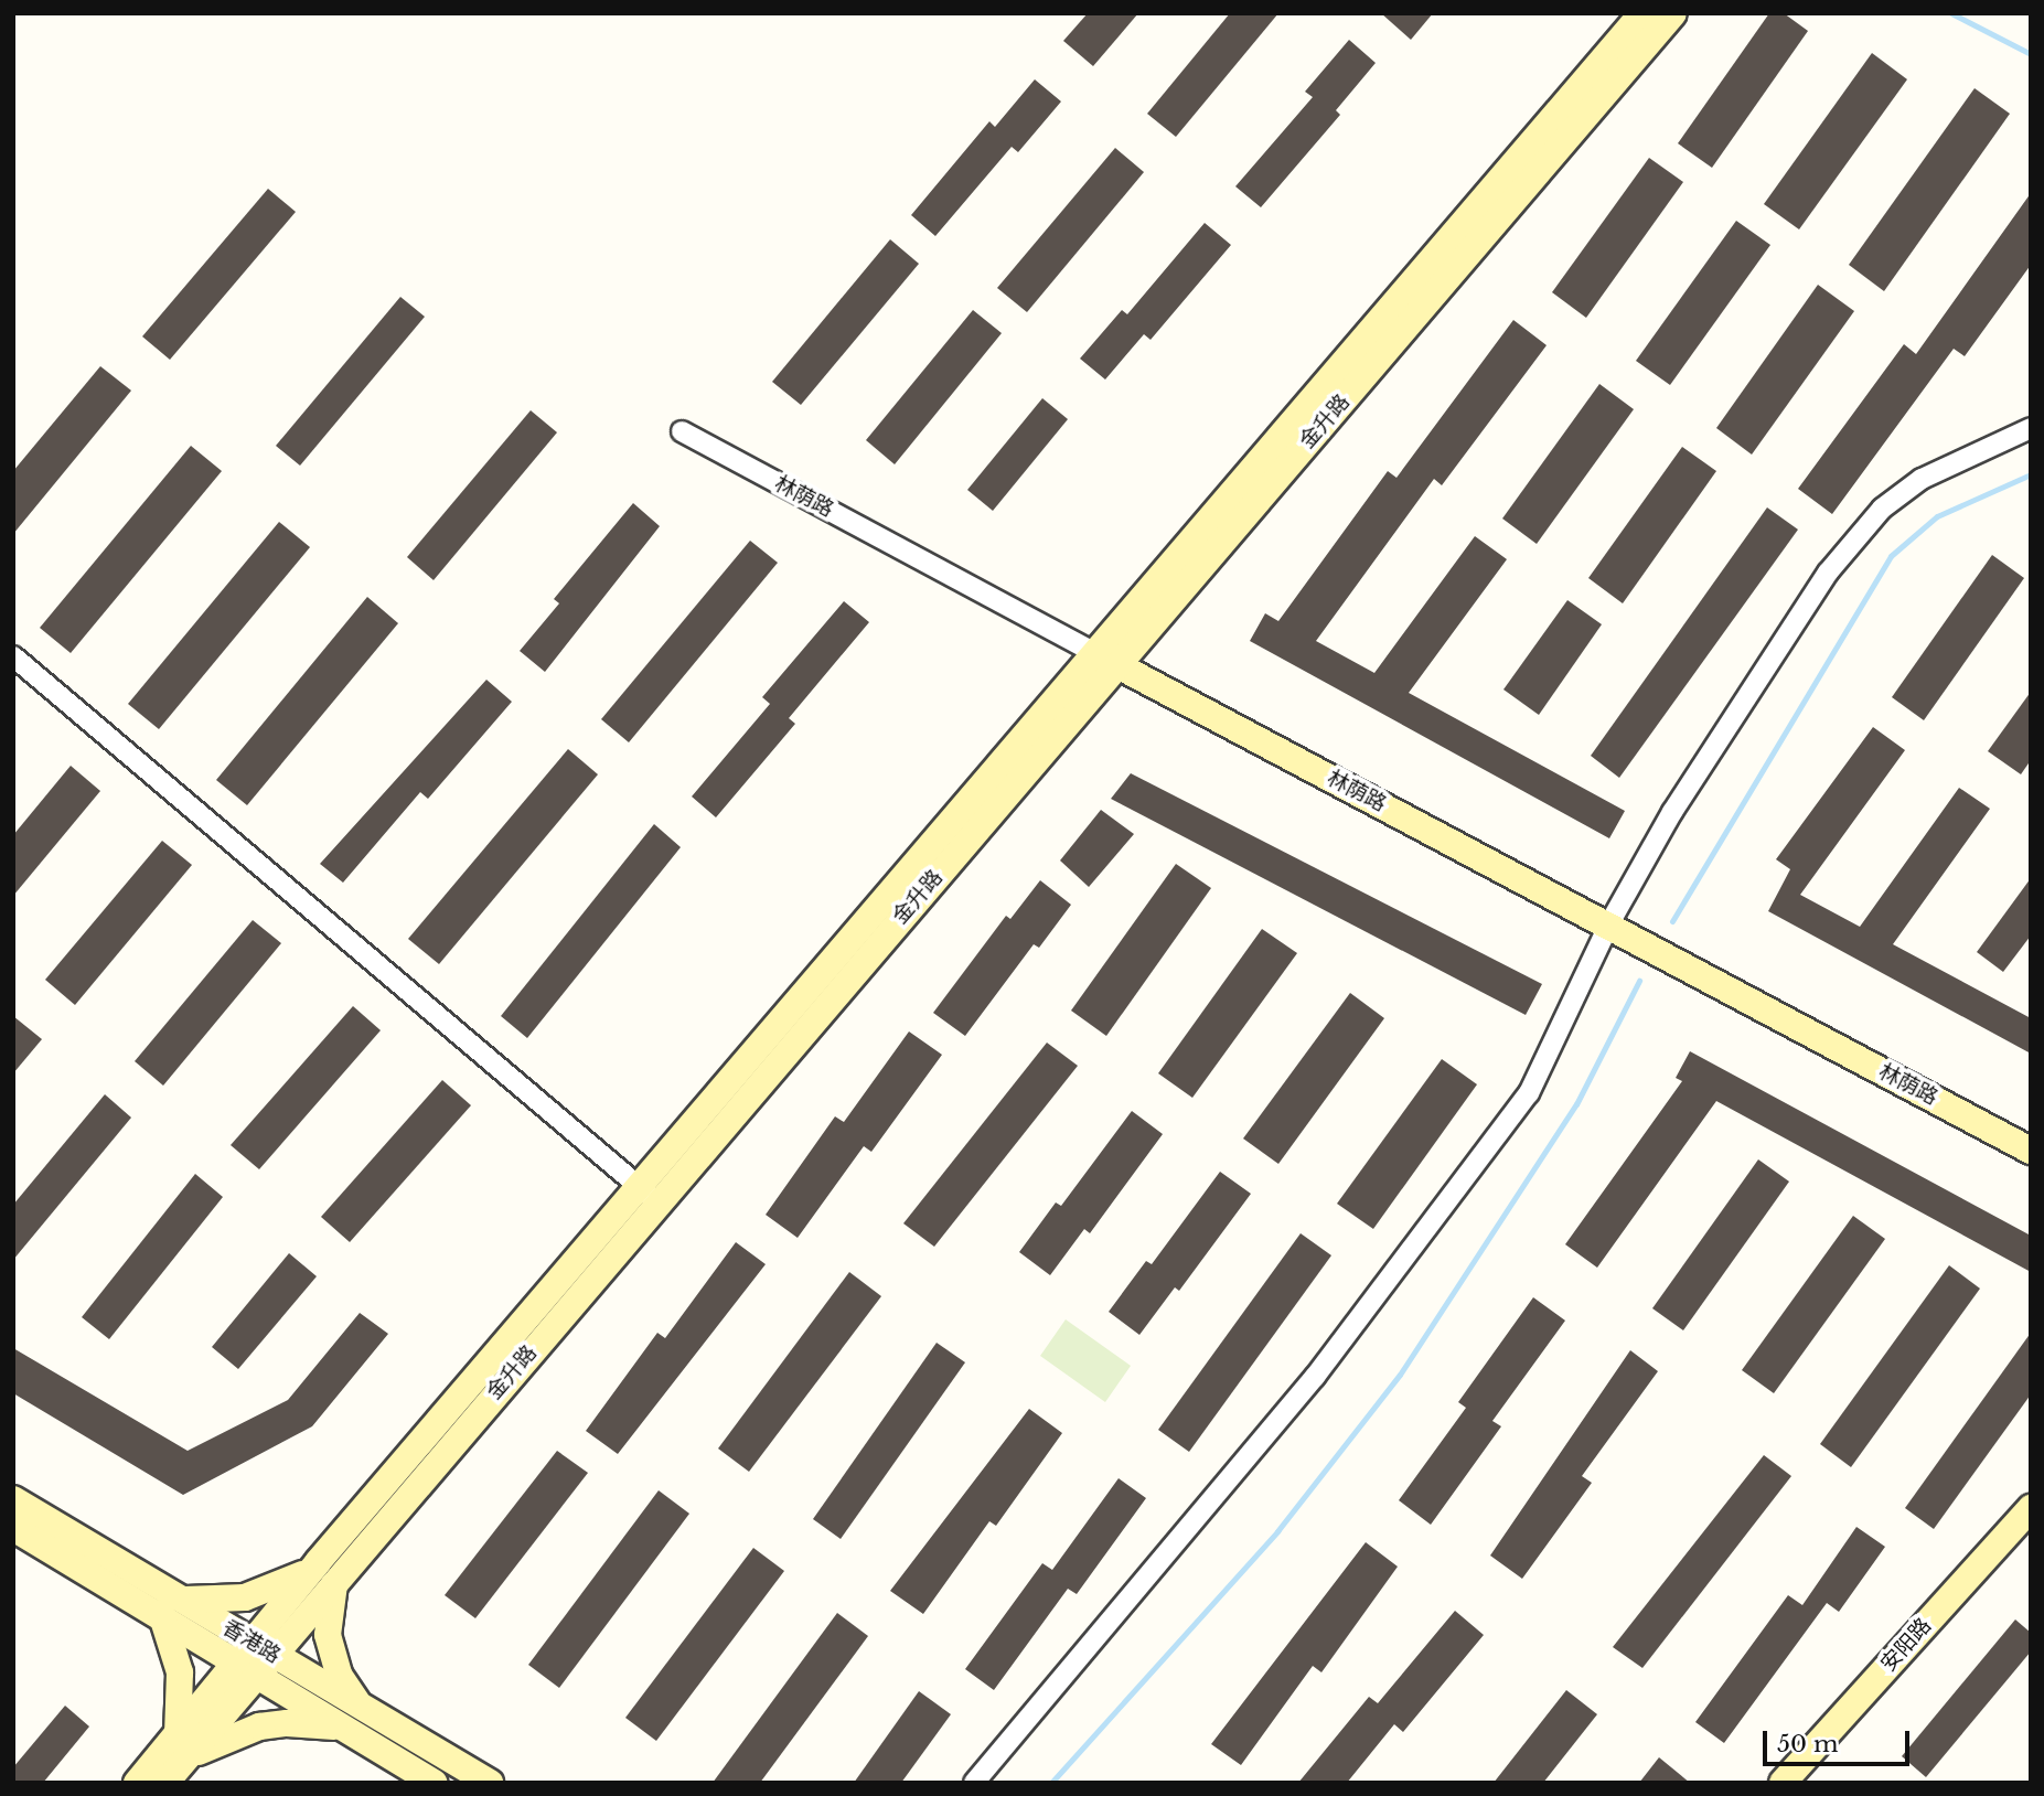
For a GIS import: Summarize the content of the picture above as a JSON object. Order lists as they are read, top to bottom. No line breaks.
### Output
{"streets":{"main road":["金升路","林荫路","香港路","安阳路"]},"crossings":[["金升路","林荫路"],["金升路","香港路"]],"scale_bar":"50 m"}
